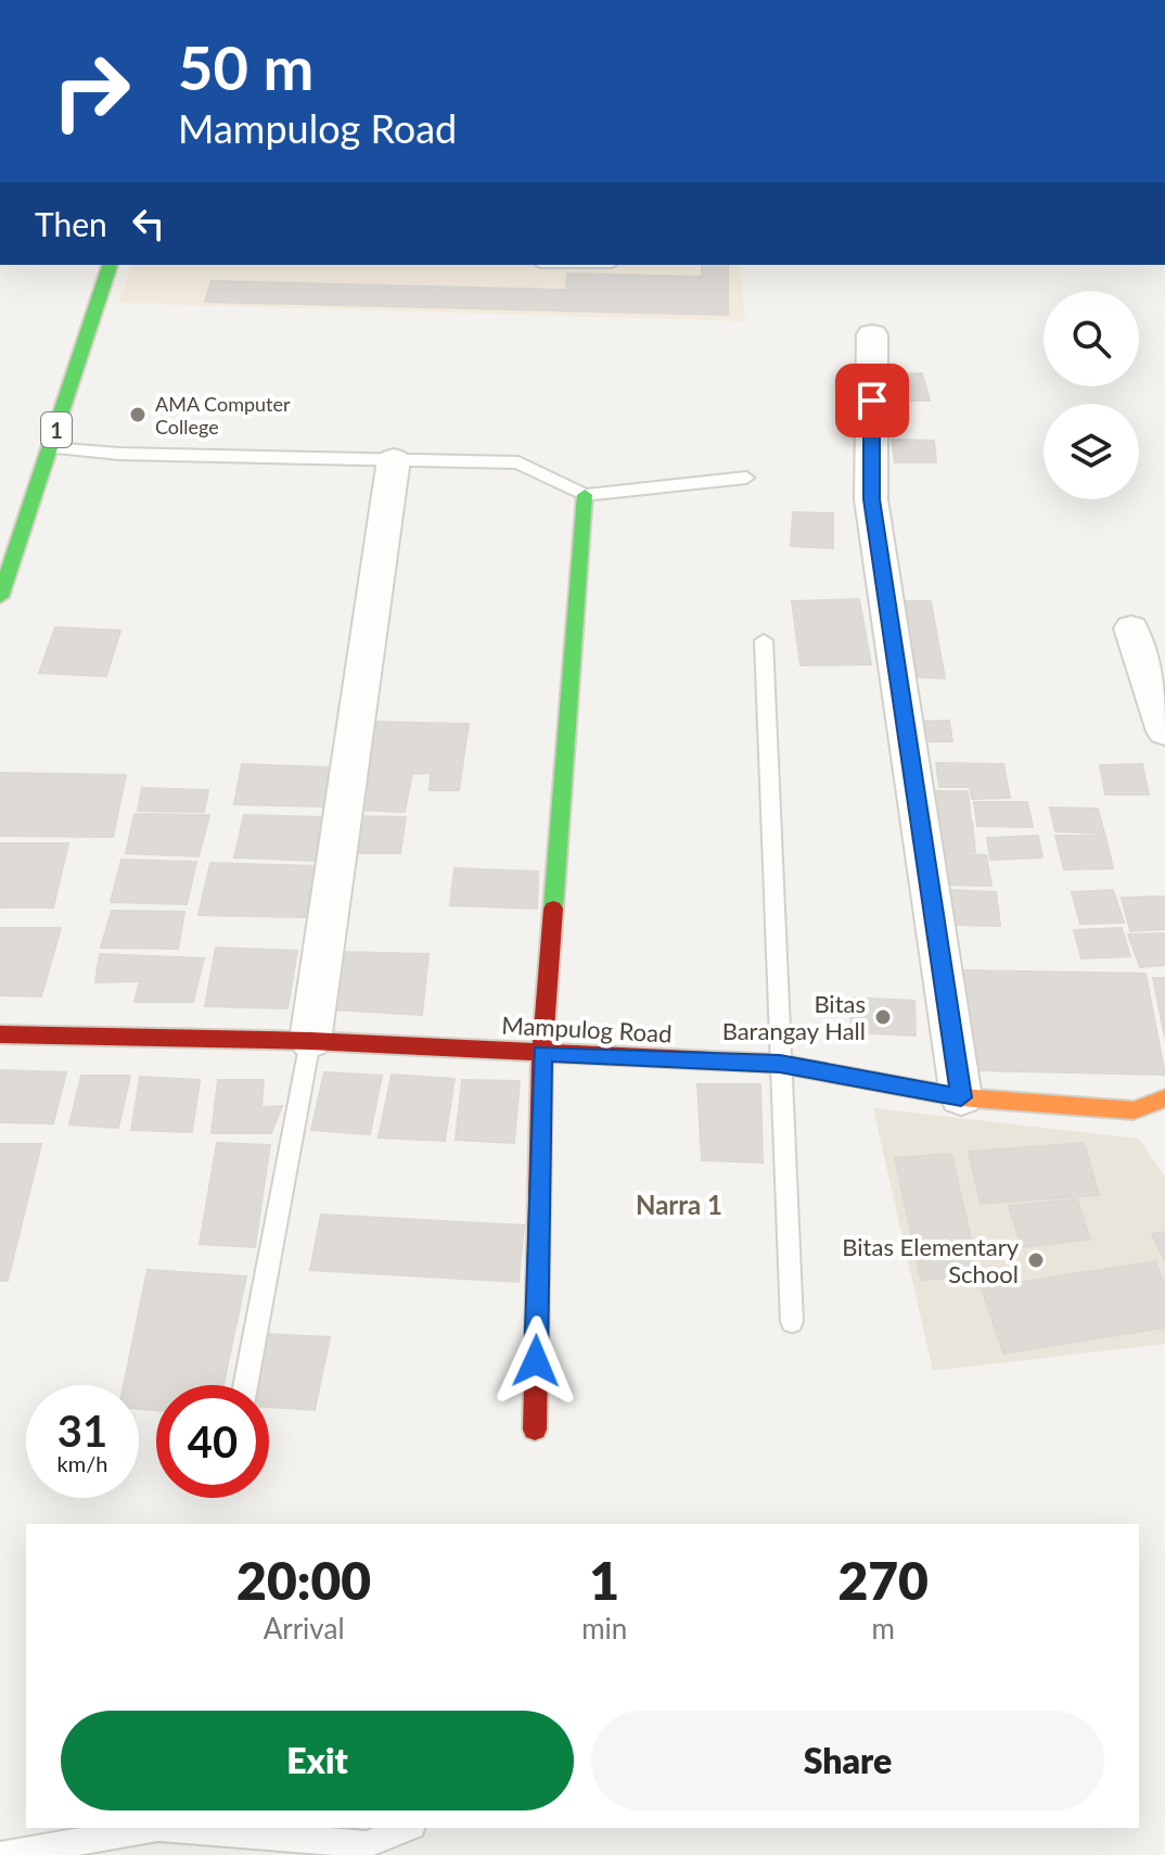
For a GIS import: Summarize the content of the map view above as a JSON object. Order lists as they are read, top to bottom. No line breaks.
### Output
{"streets":{"main road":["1","Mampulog Road"]},"districts":["Narra 1"],"places":["AMA Computer College","Bitas Barangay Hall","Bitas Elementary School"],"page":{"turn":["50 m","Mampulog Road"],"then":"Then","speed":"31 km/h","limit":"40","eta":["20:00","Arrival","1","min","270","m"],"buttons":["Exit","Share"]}}
